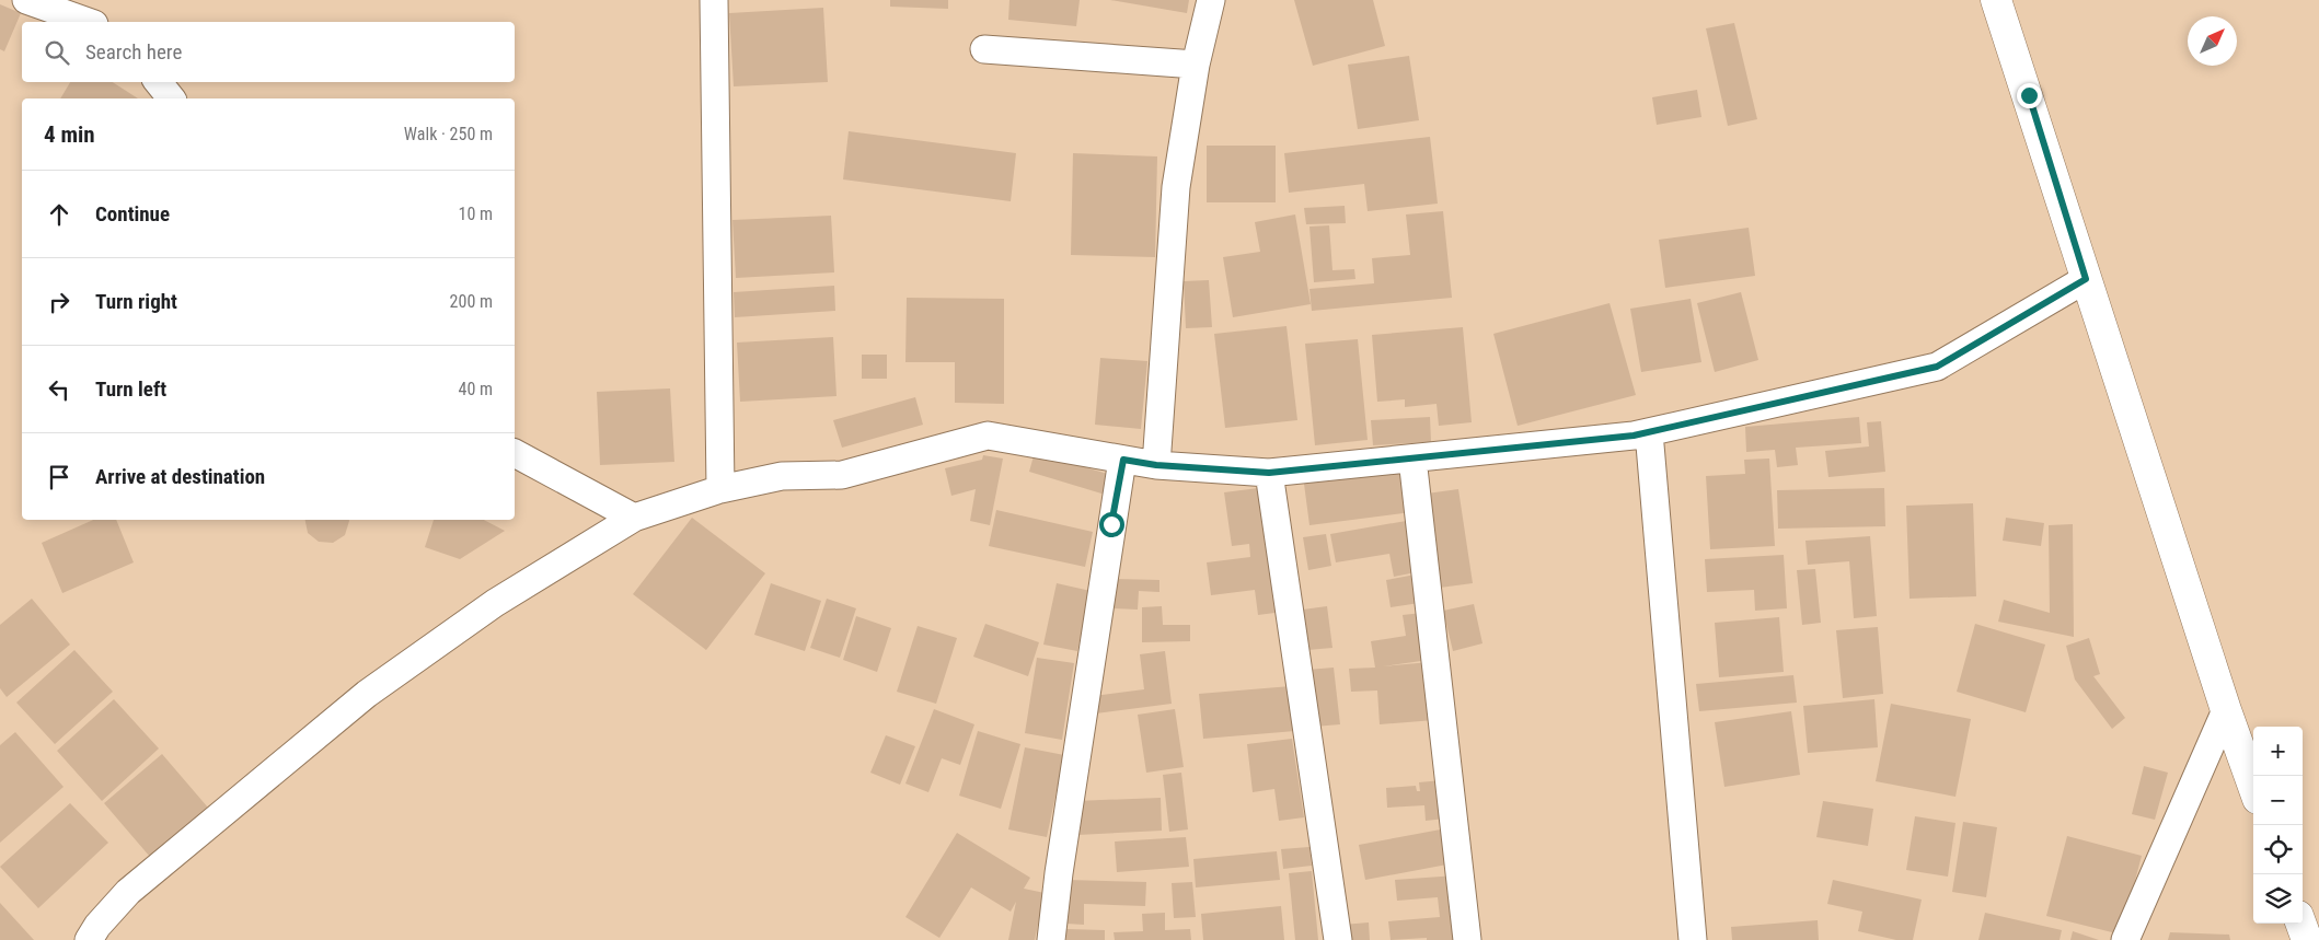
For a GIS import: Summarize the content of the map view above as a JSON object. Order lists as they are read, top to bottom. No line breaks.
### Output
{"north":"top right","page":{"search":"Search here","heading":["4 min","Walk · 250 m"],"list":[["Continue","10 m"],["Turn right","200 m"],["Turn left","40 m"],"Arrive at destination"],"map_buttons":["+","−"]}}
